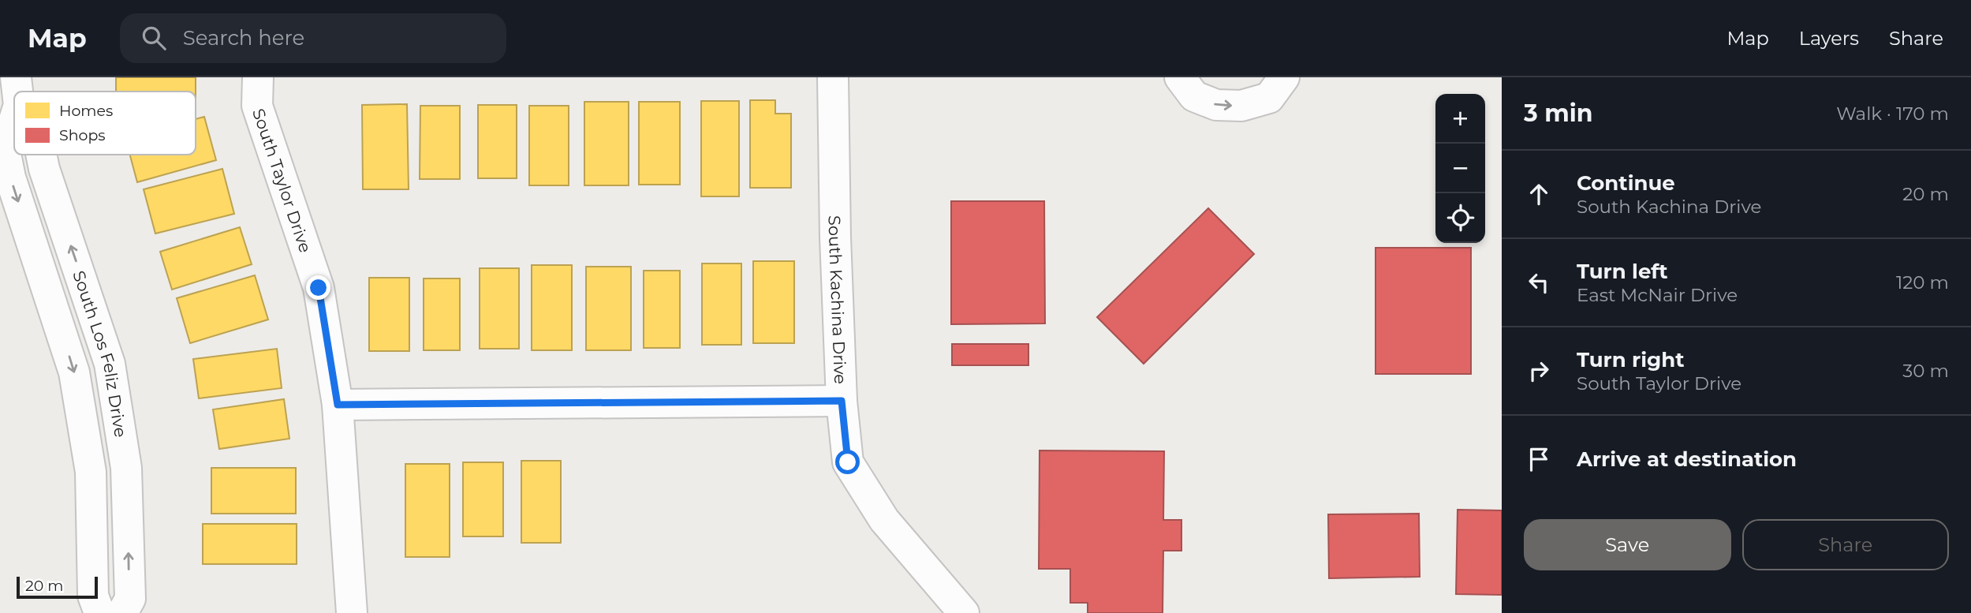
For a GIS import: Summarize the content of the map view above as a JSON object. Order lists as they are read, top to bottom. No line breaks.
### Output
{"streets":{"street":["South Taylor Drive","South Kachina Drive","South Los Feliz Drive"]},"legend":["Homes","Shops"],"scale_bar":"20 m","page":{"header":"Map","search":"Search here","nav":["Map","Layers","Share"],"heading":["3 min","Walk · 170 m"],"map_buttons":["+","−"],"list":[["Continue","South Kachina Drive","20 m"],["Turn left","East McNair Drive","120 m"],["Turn right","South Taylor Drive","30 m"],"Arrive at destination"],"buttons":["Save","Share"],"scale":"20 m"}}
